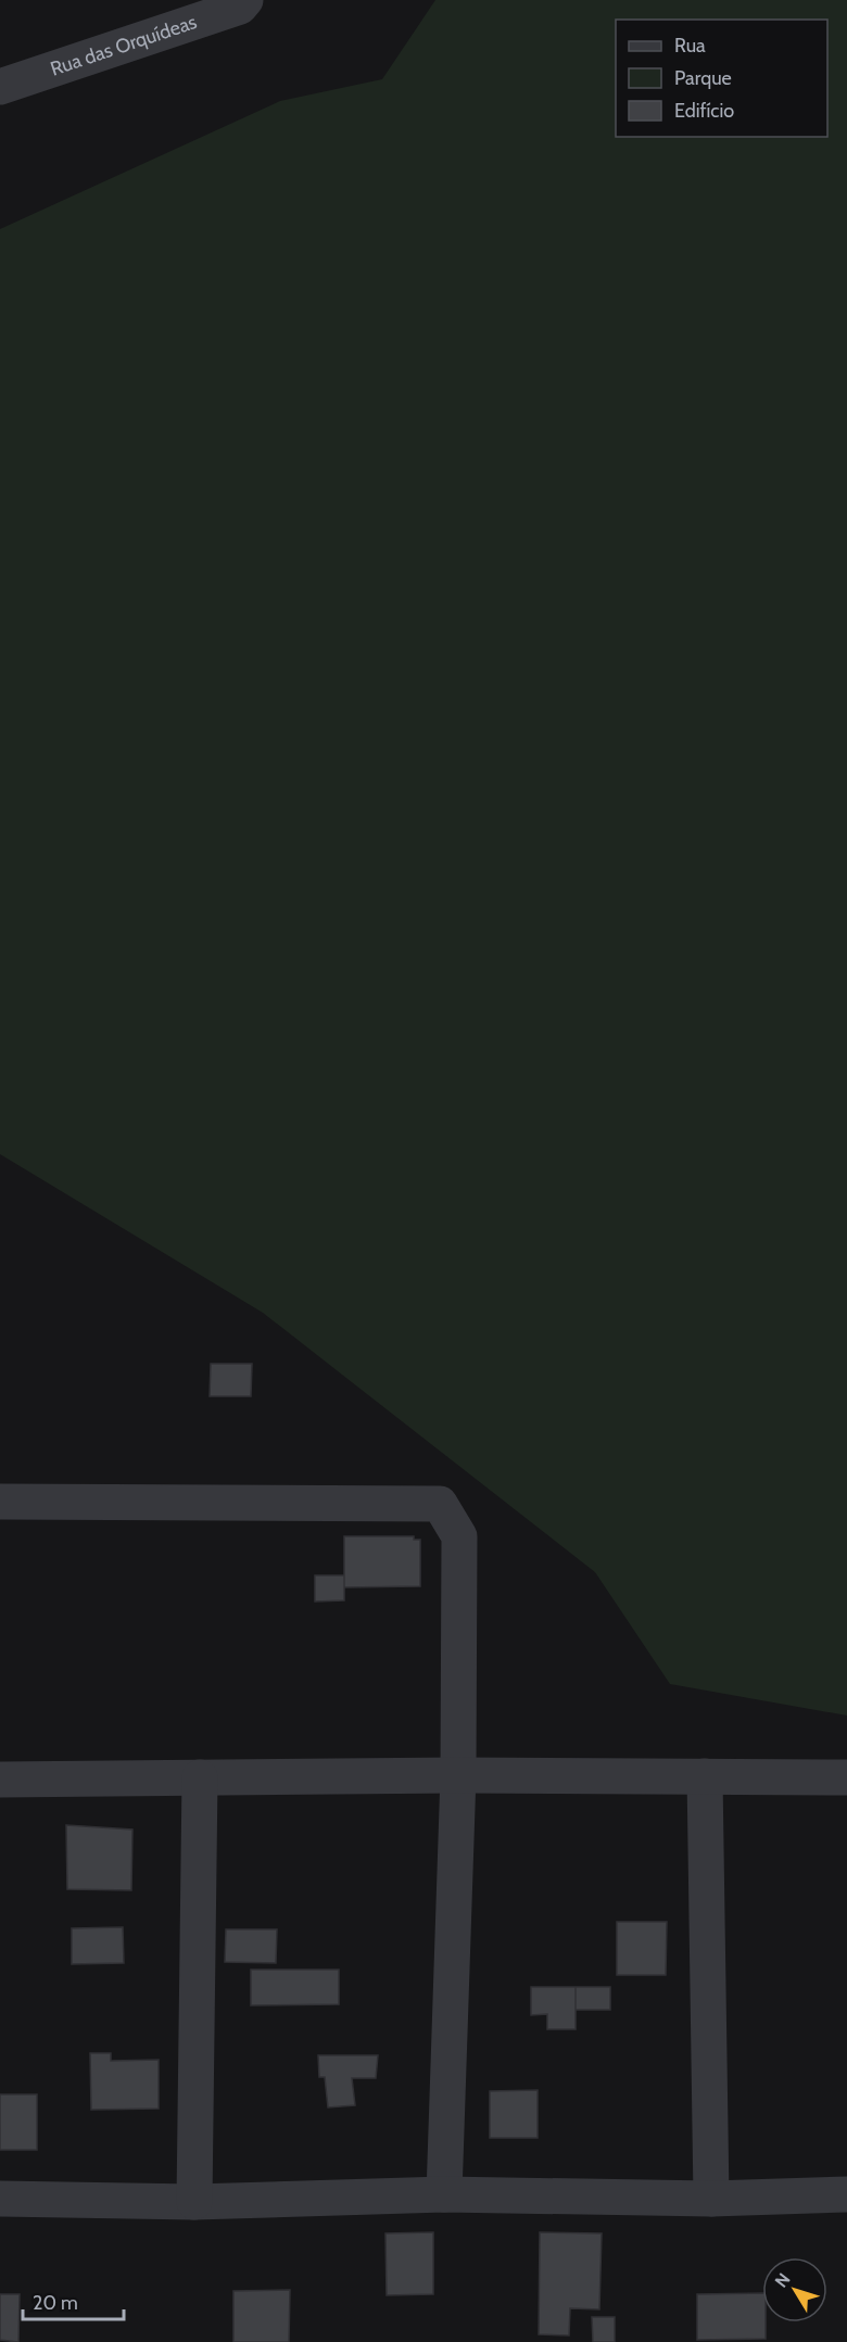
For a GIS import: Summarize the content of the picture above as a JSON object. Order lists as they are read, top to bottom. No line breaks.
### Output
{"streets":{"street":["Rua das Orquídeas"]},"legend":["Rua","Parque","Edifício"],"scale_bar":"20 m","north":"top left"}
